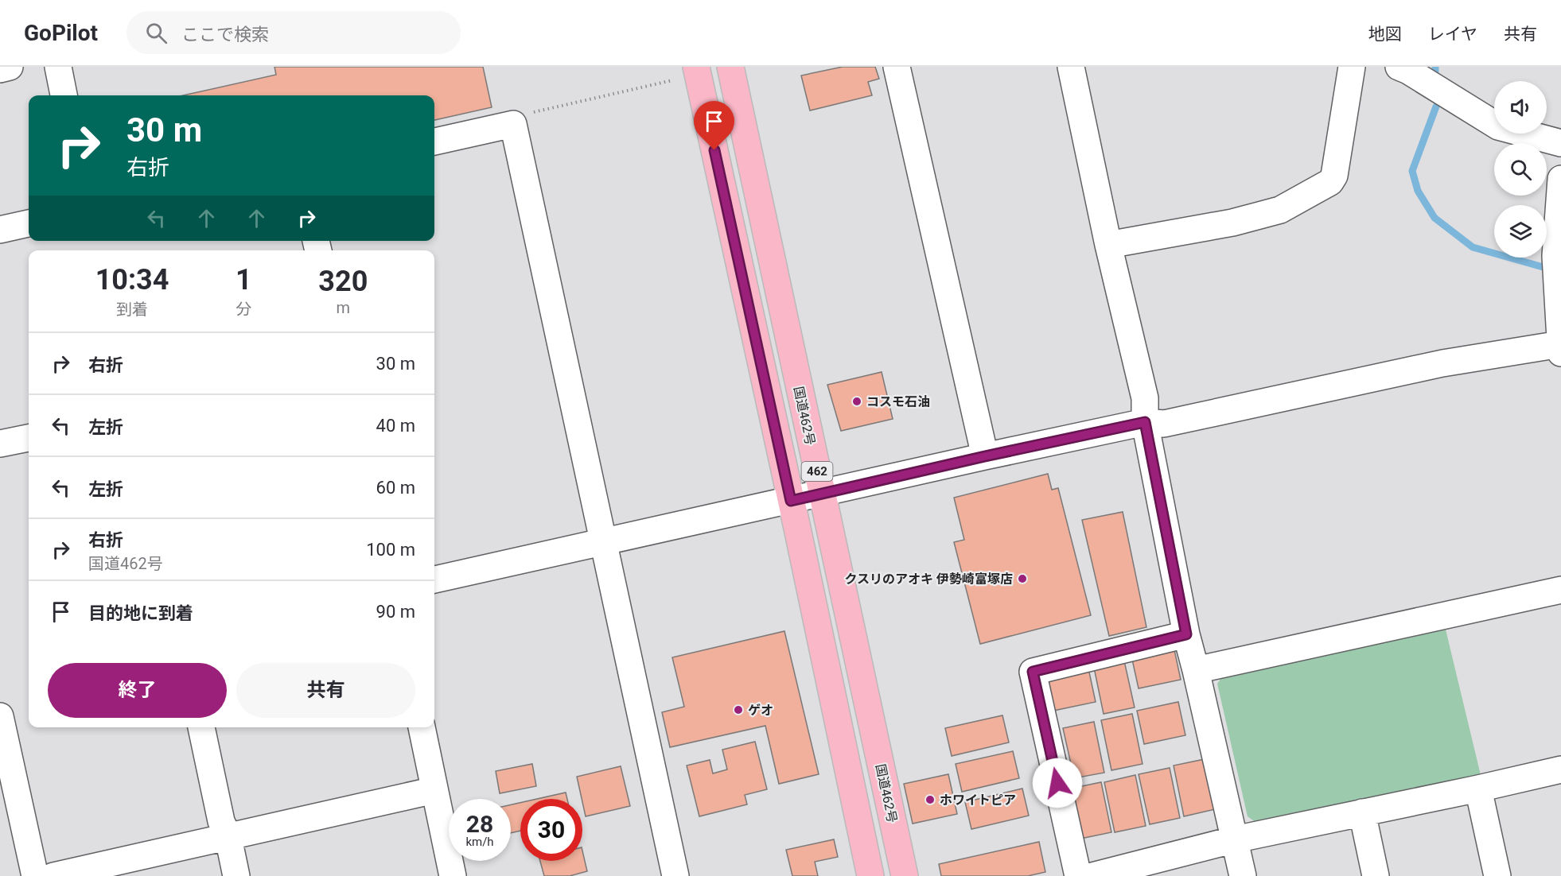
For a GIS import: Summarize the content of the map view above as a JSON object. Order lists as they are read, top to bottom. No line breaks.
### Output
{"streets":{"highway":["国道462号","462"]},"places":["コスモ石油","クスリのアオキ 伊勢崎富塚店","ゲオ","ホワイトピア"],"page":{"header":"GoPilot","search":"ここで検索","nav":["地図","レイヤ","共有"],"turn":["30 m","右折"],"eta":["10:34","到着","1","分","320","m"],"list":[{"name":"右折","value":"30 m"},{"name":"左折","value":"40 m"},{"name":"左折","value":"60 m"},{"name":"右折","note":"国道462号","value":"100 m"},{"name":"目的地に到着","value":"90 m"}],"buttons":["終了","共有"],"speed":"28 km/h","limit":"30"}}
